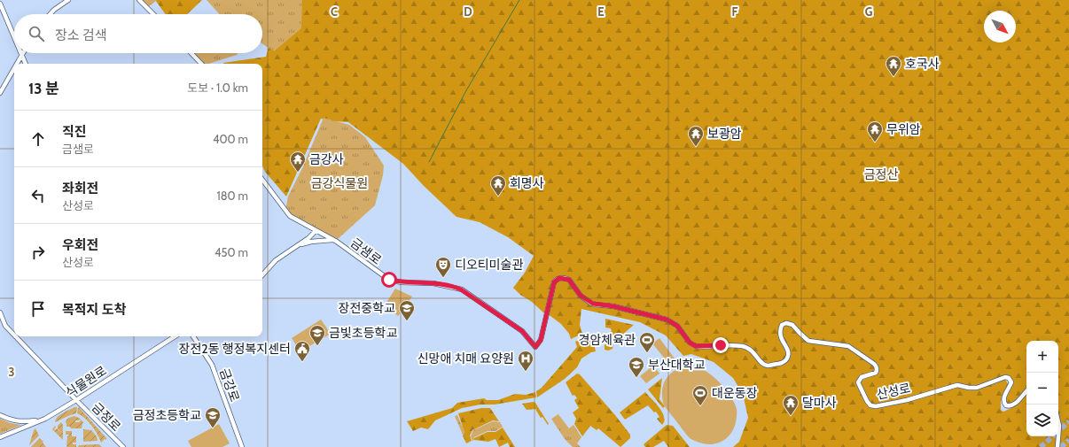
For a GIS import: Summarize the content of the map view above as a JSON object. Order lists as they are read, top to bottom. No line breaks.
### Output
{"streets":{"main road":["금샘로","식물원로","금강로","산성로","금정로"]},"crossings":[["금샘로","산성로"],["식물원로","금정로"]],"parks":["금정산","금강식물원"],"places":{"temple":["호국사","무위암","보광암","금강사","회명사","달마사"],"theatre":["디오티미술관"],"school or university":["장전중학교","금빛초등학교","부산대학교","금정초등학교"],"sports":["경암체육관","대운동장"],"public building":["장전2동 행정복지센터"],"hospital":["신망애 치매 요양원"]},"north":"bottom right","page":{"search":"장소 검색","heading":["13 분","도보 · 1.0 km"],"list":[["직진","금샘로","400 m"],["좌회전","산성로","180 m"],["우회전","산성로","450 m"],"목적지 도착"],"map_buttons":["+","−"]},"grid":{"columns":["C","D","E","F","G"],"rows":["3"]}}
